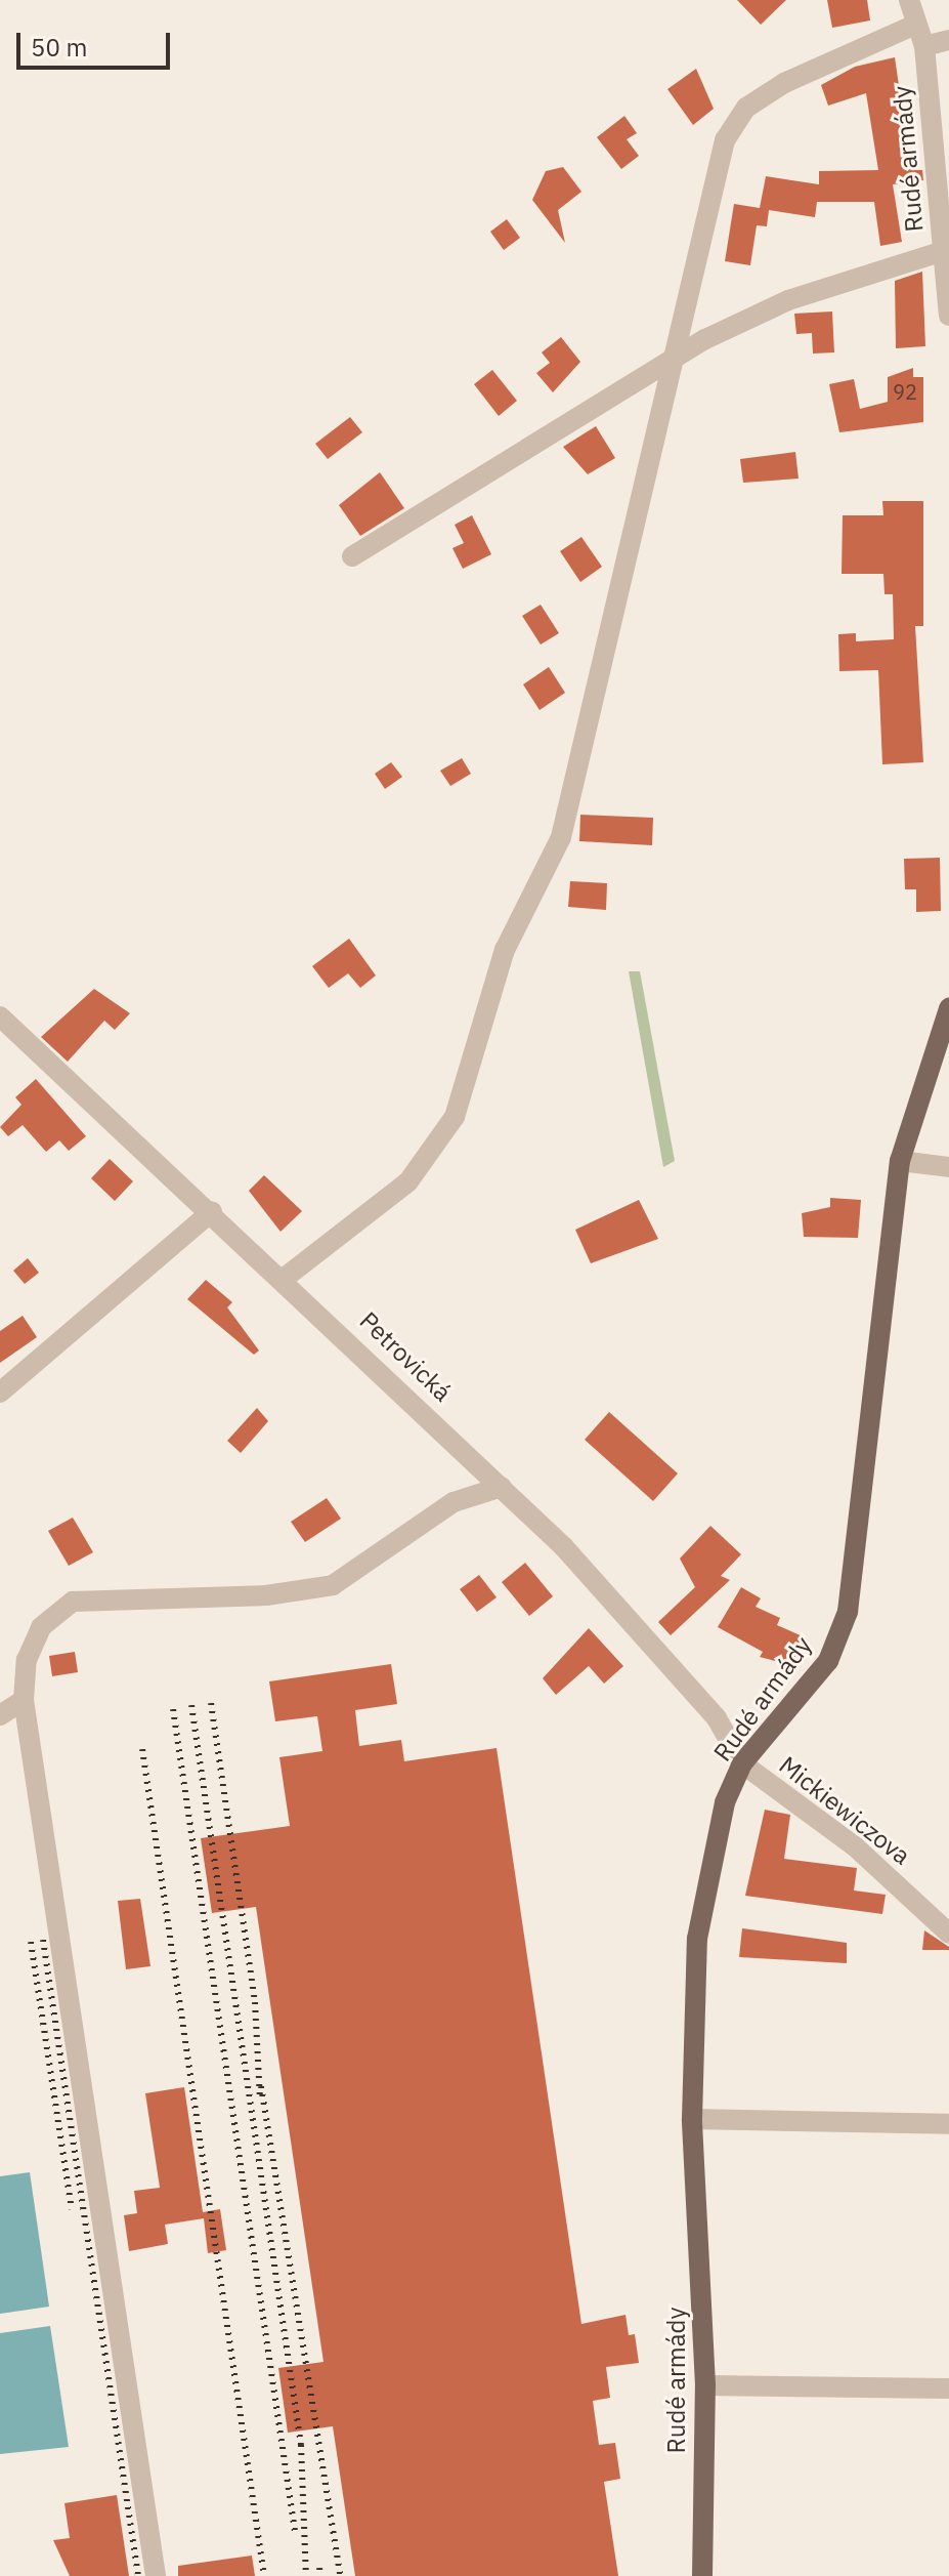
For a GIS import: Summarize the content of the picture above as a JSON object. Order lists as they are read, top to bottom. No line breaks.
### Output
{"streets":{"main road":["Rudé armády"],"street":["Petrovická","Mickiewiczova"]},"crossings":[["Rudé armády","Petrovická"],["Rudé armády","Mickiewiczova"],["Petrovická","Mickiewiczova"]],"house_numbers":["92"],"scale_bar":"50 m"}
